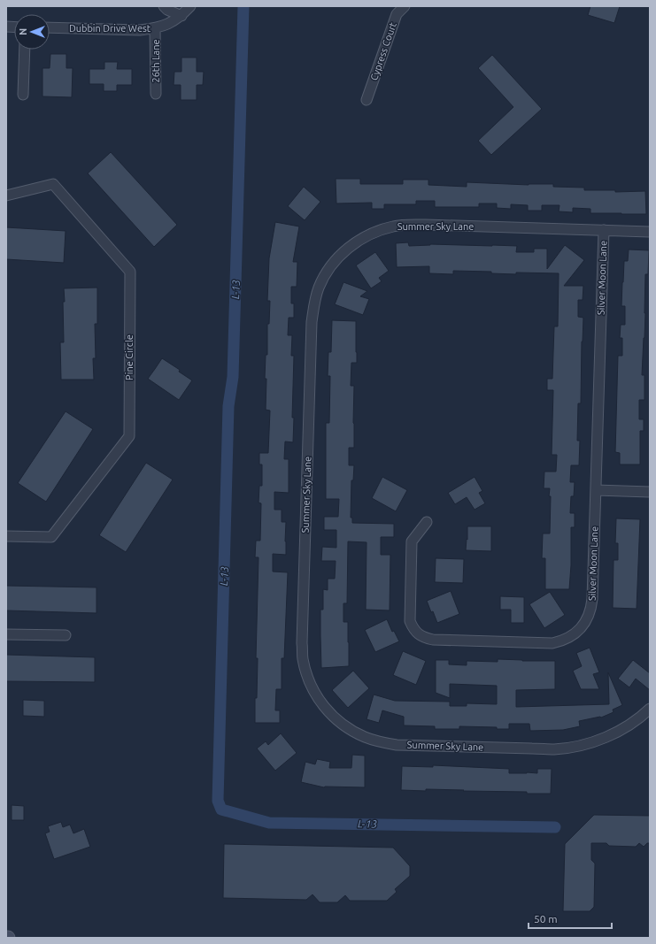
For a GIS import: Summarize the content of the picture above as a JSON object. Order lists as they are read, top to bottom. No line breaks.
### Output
{"streets":{"street":["Dubbin Drive West","Cypress Court","26th Lane","Summer Sky Lane","Silver Moon Lane","Pine Circle"]},"crossings":[["Dubbin Drive West","26th Lane"],["Summer Sky Lane","Silver Moon Lane"]],"water":["L-13"],"scale_bar":"50 m","north":"left"}
